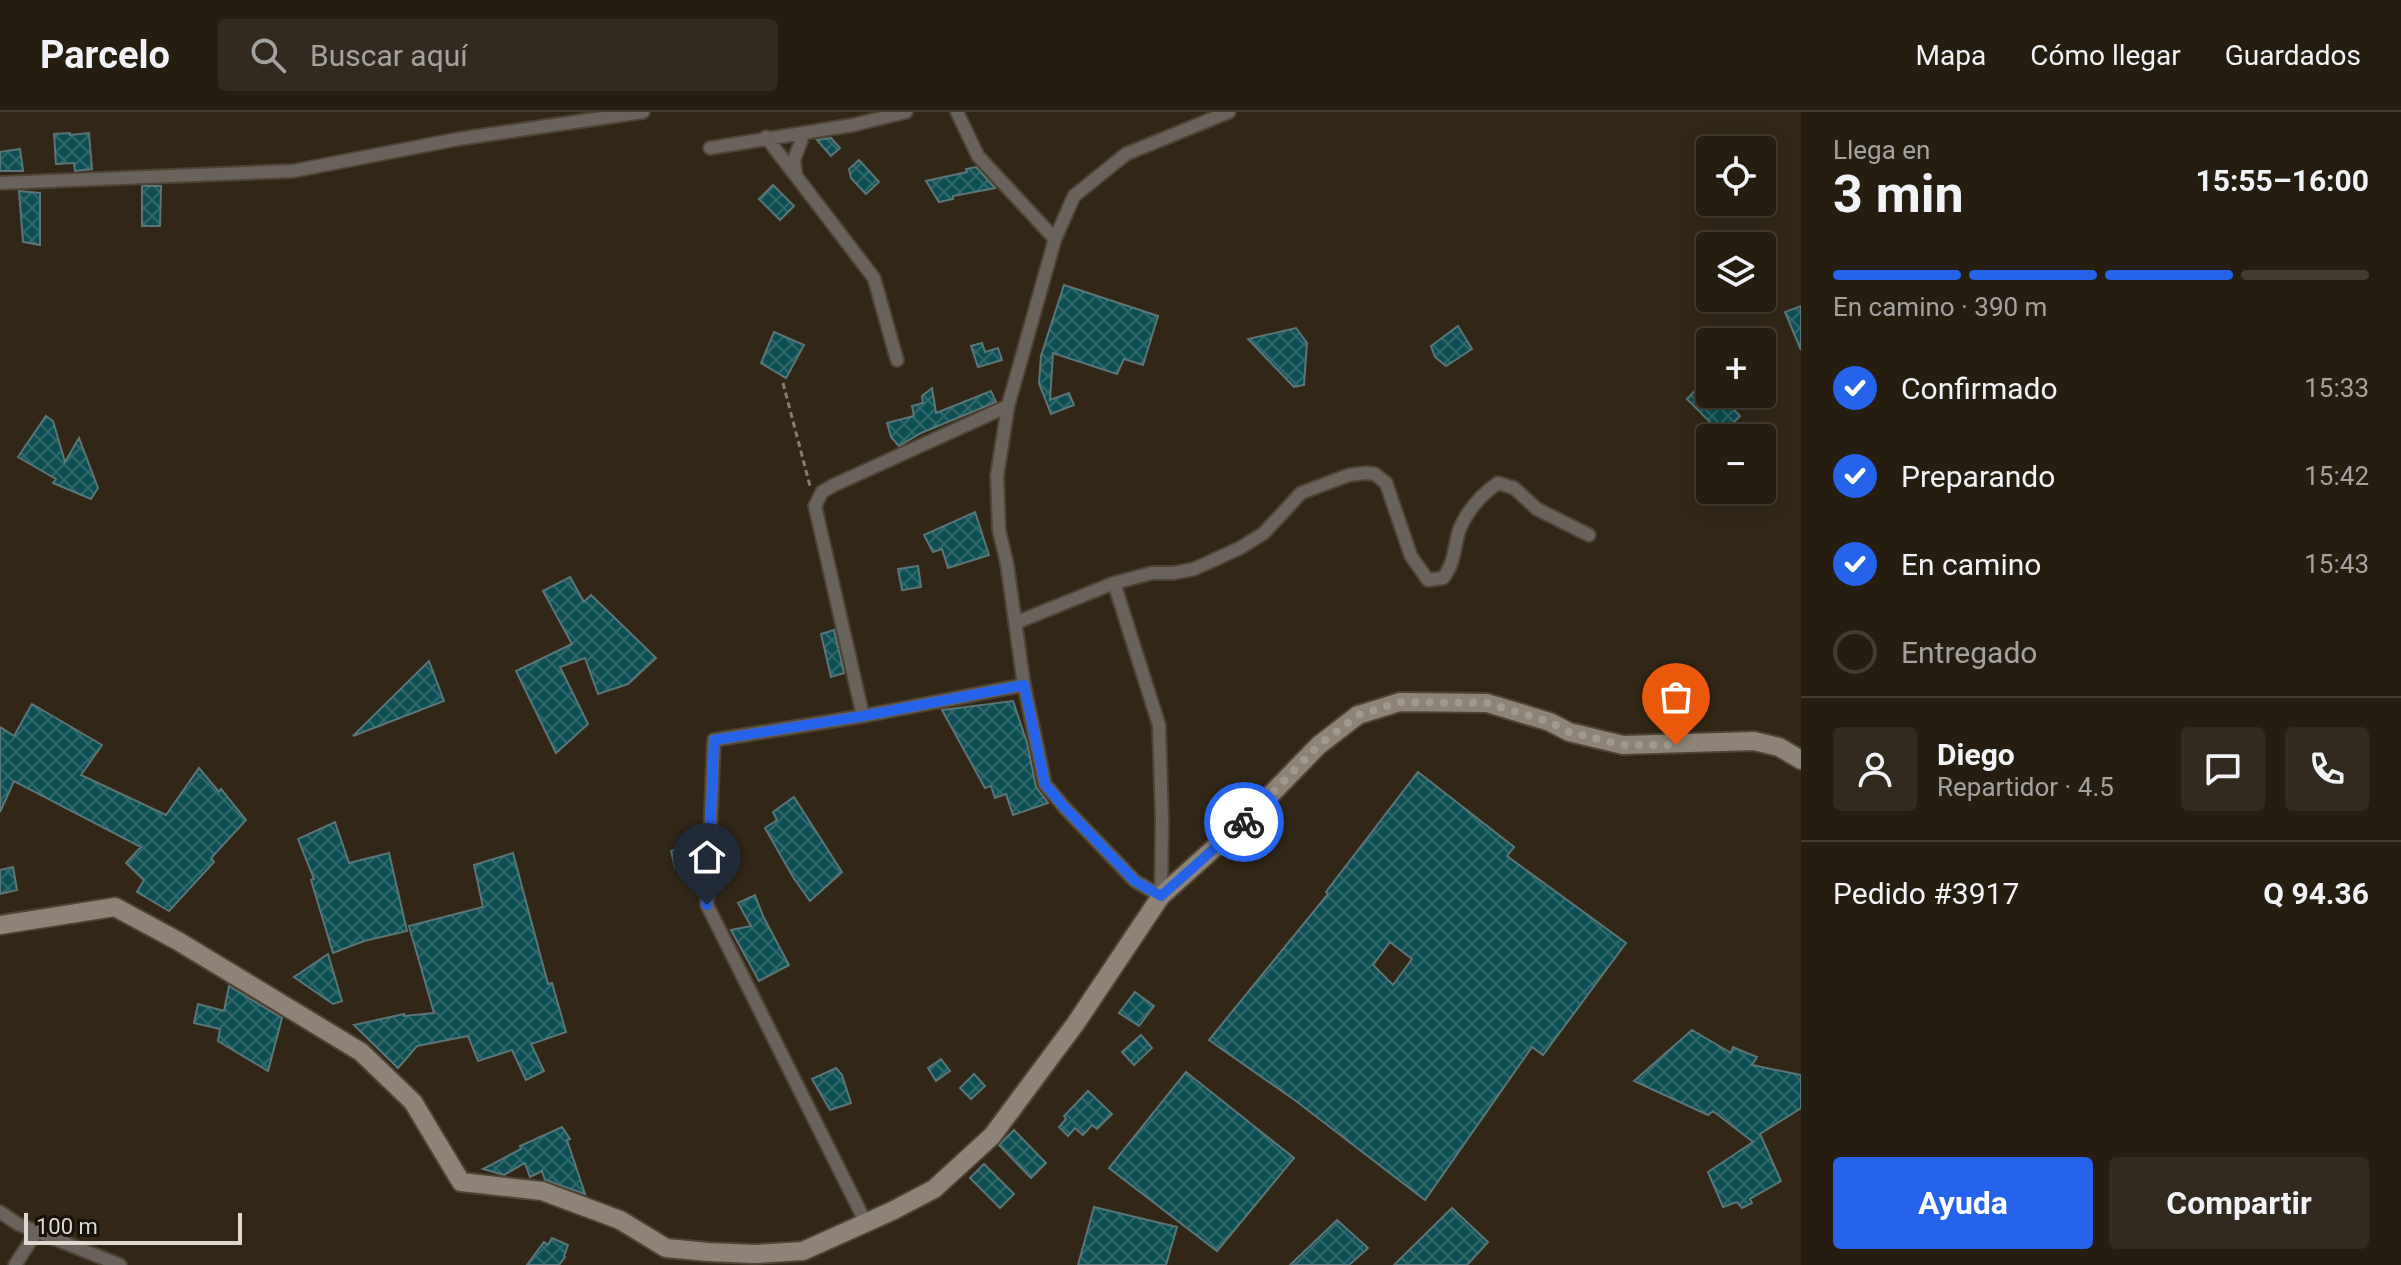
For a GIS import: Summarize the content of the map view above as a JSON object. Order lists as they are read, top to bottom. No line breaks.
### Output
{"scale_bar":"100 m","page":{"header":"Parcelo","search":"Buscar aquí","nav":["Mapa","Cómo llegar","Guardados"],"heading":["3 min","Llega en","15:55–16:00"],"panel":["Diego","Repartidor · 4.5","Pedido #3917","Q 94.36"],"map_buttons":["+","−"],"bar":"En camino · 390 m","list":[["Confirmado","15:33"],["Preparando","15:42"],["En camino","15:43"],"Entregado"],"buttons":["Ayuda","Compartir"],"scale":"100 m"}}
